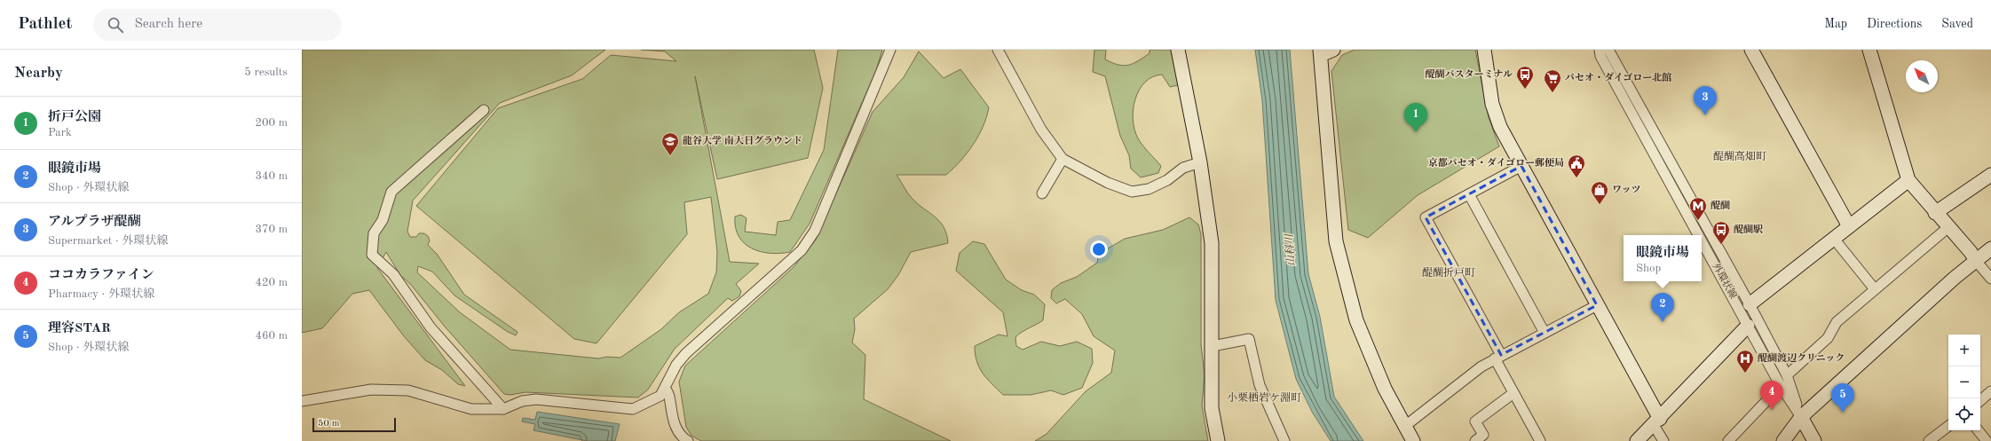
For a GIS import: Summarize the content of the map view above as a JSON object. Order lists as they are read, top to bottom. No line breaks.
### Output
{"streets":{"street":["外環状線"]},"districts":["醍醐高畑町","醍醐折戸町","小栗栖岩ケ淵町"],"water":["山科川"],"places":{"bus stop":["醍醐バスターミナル","醍醐駅"],"supermarket":["パセオ・ダイゴロー北館"],"school or university":["龍谷大学 南大日グラウンド"],"public building":["京都パセオ・ダイゴロー郵便局"],"shop":["ワッツ"],"metro station":["醍醐"],"hospital":["醍醐渡辺クリニック"]},"scale_bar":"50 m","north":"top left","page":{"header":"Pathlet","search":"Search here","nav":["Map","Directions","Saved"],"heading":["Nearby","5 results"],"pins":["3","1","2","4","5"],"list":[{"mark":"1","name":"折戸公園","note":"Park","value":"200 m"},{"mark":"2","name":"眼鏡市場","note":"Shop · 外環状線","value":"340 m"},{"mark":"3","name":"アルプラザ醍醐","note":"Supermarket · 外環状線","value":"370 m"},{"mark":"4","name":"ココカラファイン","note":"Pharmacy · 外環状線","value":"420 m"},{"mark":"5","name":"理容STAR","note":"Shop · 外環状線","value":"460 m"}],"popup":["眼鏡市場","Shop"],"map_buttons":["+","−"],"scale":"50 m"}}
